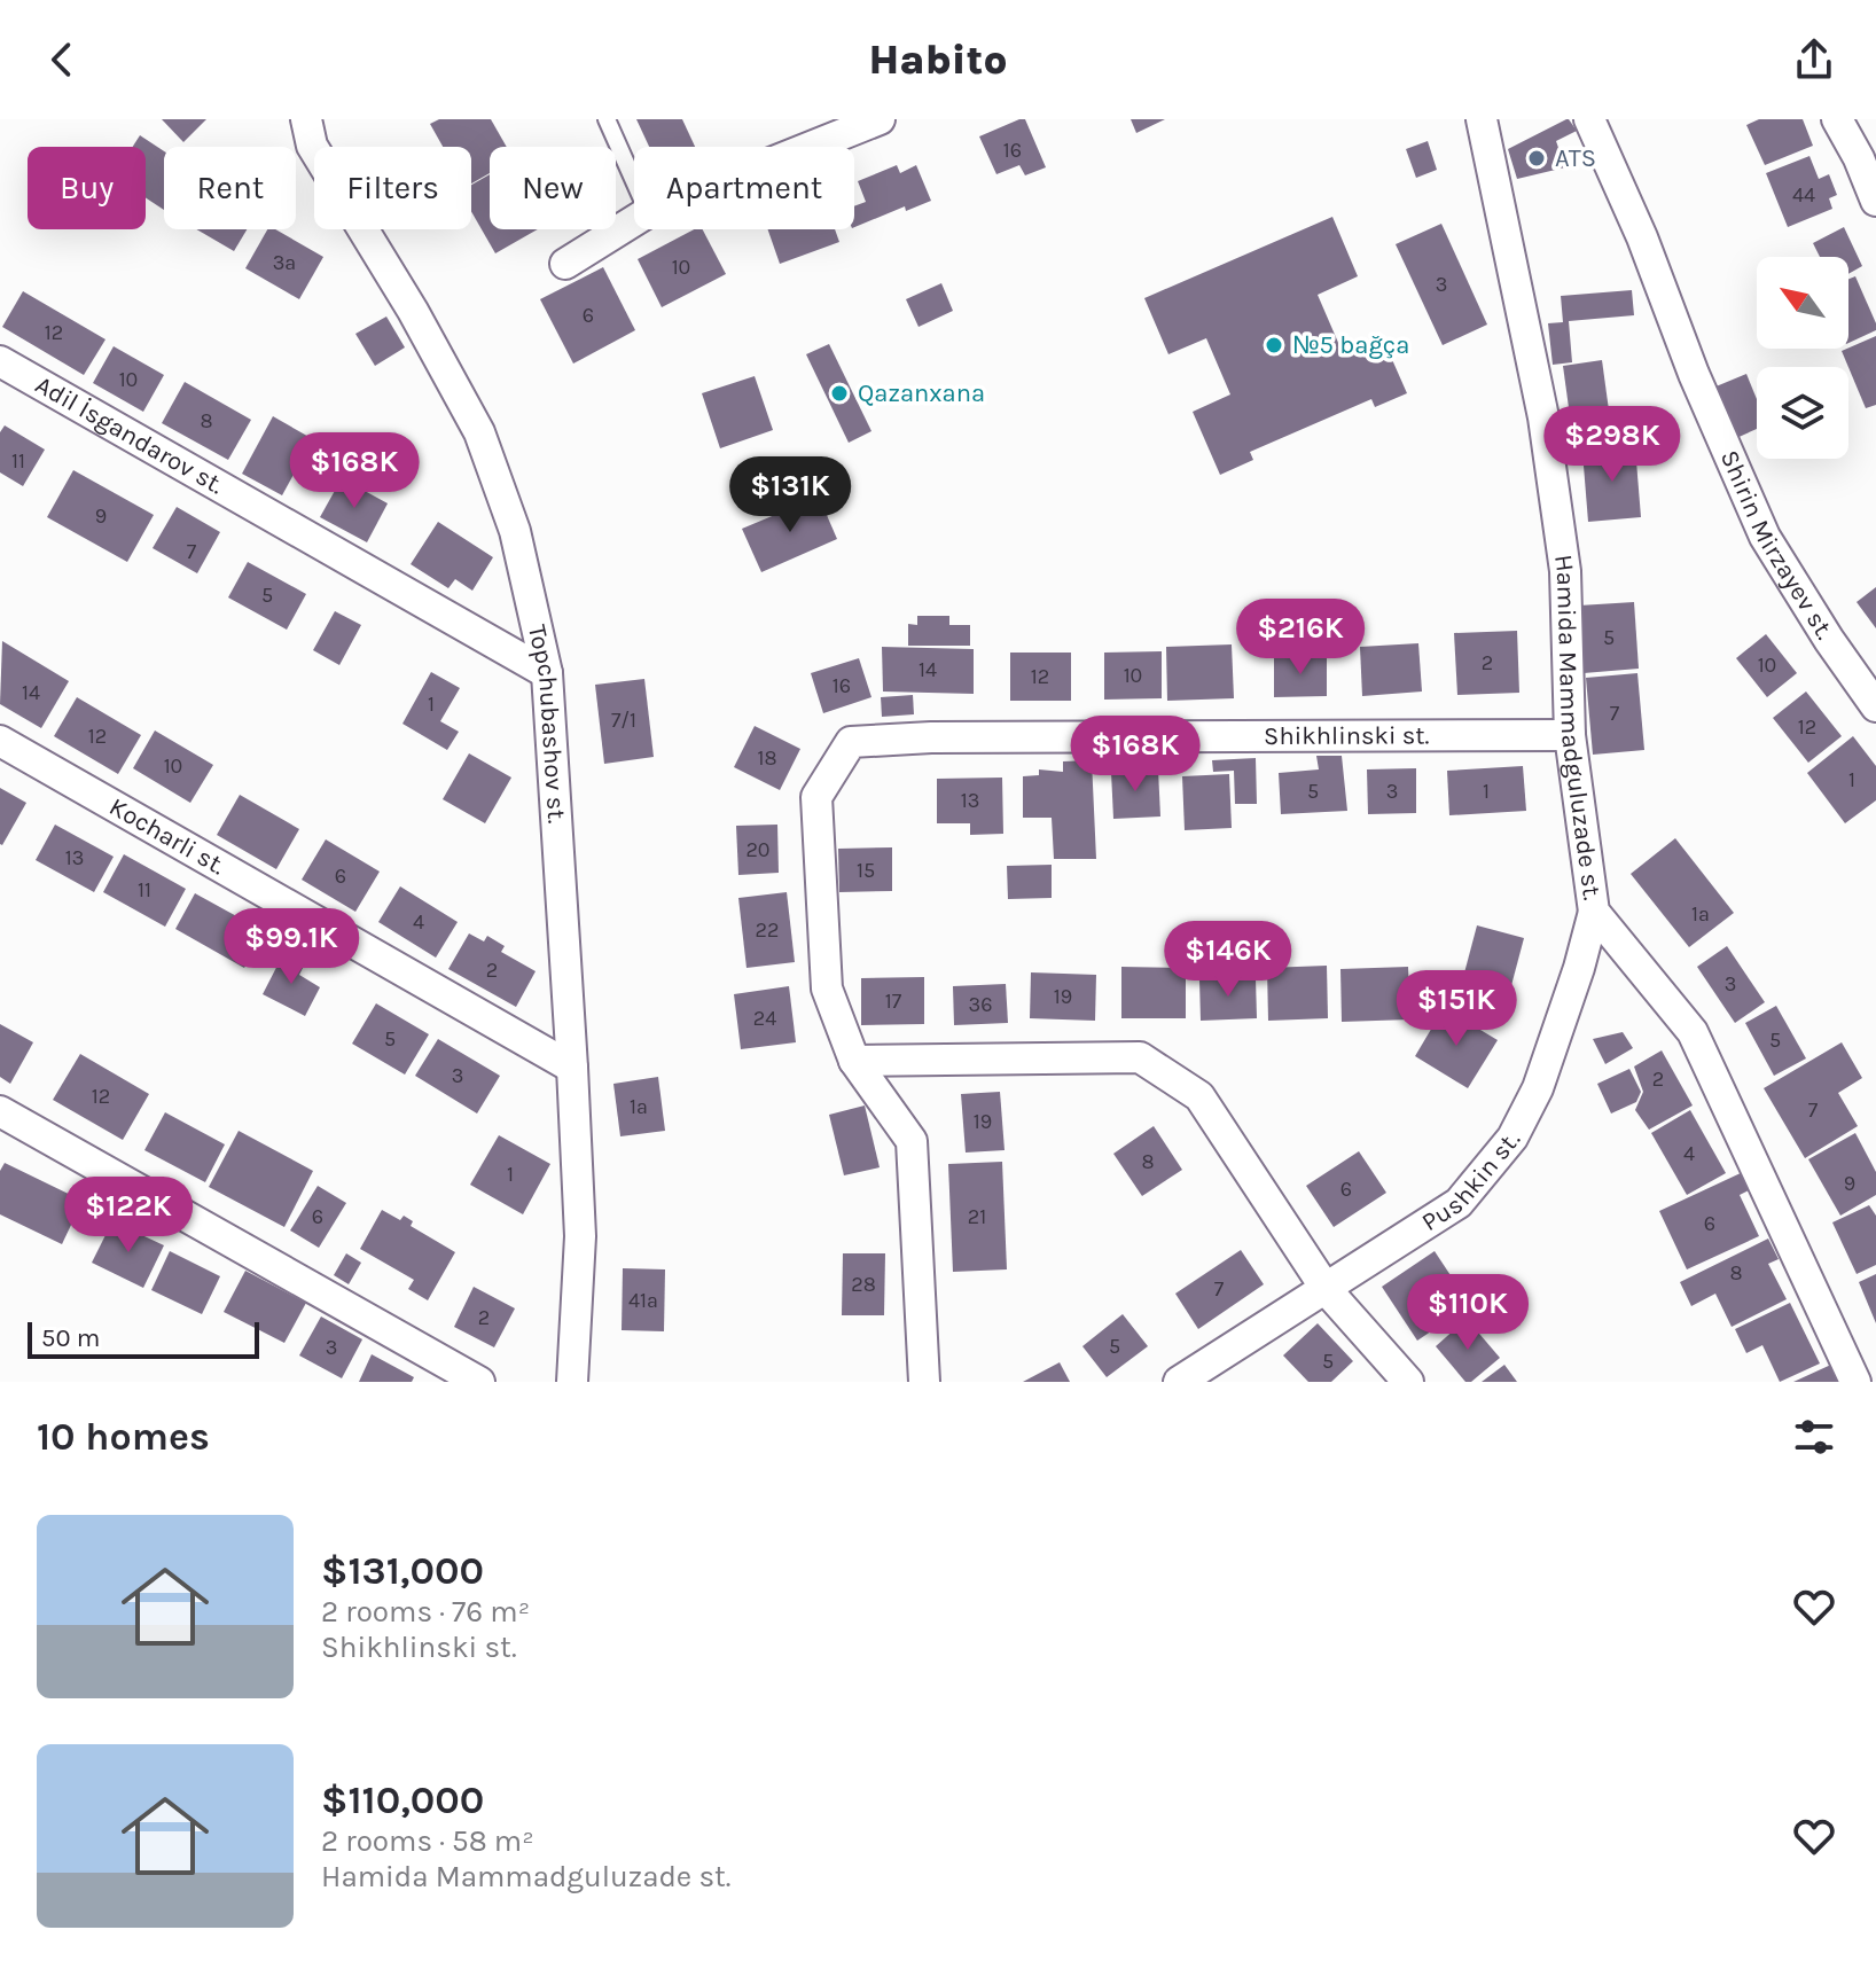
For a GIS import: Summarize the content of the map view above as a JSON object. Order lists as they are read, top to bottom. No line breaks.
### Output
{"streets":{"street":["Adil İsgandarov st.","Shirin Mirzayev st.","Topchubashov st.","Hamida Mammadguluzade st.","Shikhlinski st.","Kocharli st.","Pushkin st."]},"crossings":[["Adil İsgandarov st.","Topchubashov st."],["Topchubashov st.","Kocharli st."],["Hamida Mammadguluzade st.","Shikhlinski st."],["Hamida Mammadguluzade st.","Pushkin st."]],"places":["ATS","№5 bağça","Qazanxana"],"house_numbers":["16","44","3a","10","3","6","12","10","8","11","9","7","5","5","2","10","14","10","12","16","14","1","7","7/1","12","12","18","10","1","5","3","1","13","20","13","15","6","11","1a","4","22","2","3","19","17","36","24","5","5","3","2","12","1a","7","19","4","8","1","9","6","6","21","6","8","28","7","41a","2","5","3","5"],"scale_bar":"50 m","north":"top left","page":{"header":"Habito","chip":["Buy","Rent","Filters","New","Apartment"],"price":["$298K","$168K","$131K","$216K","$168K","$99.1K","$146K","$151K","$122K","$110K"],"scale":"50 m","heading":"10 homes","list":[{"name":"$131,000","note":"2 rooms · 76 m² · Shikhlinski st."},{"name":"$110,000","note":"2 rooms · 58 m² · Hamida Mammadguluzade st."}]}}
